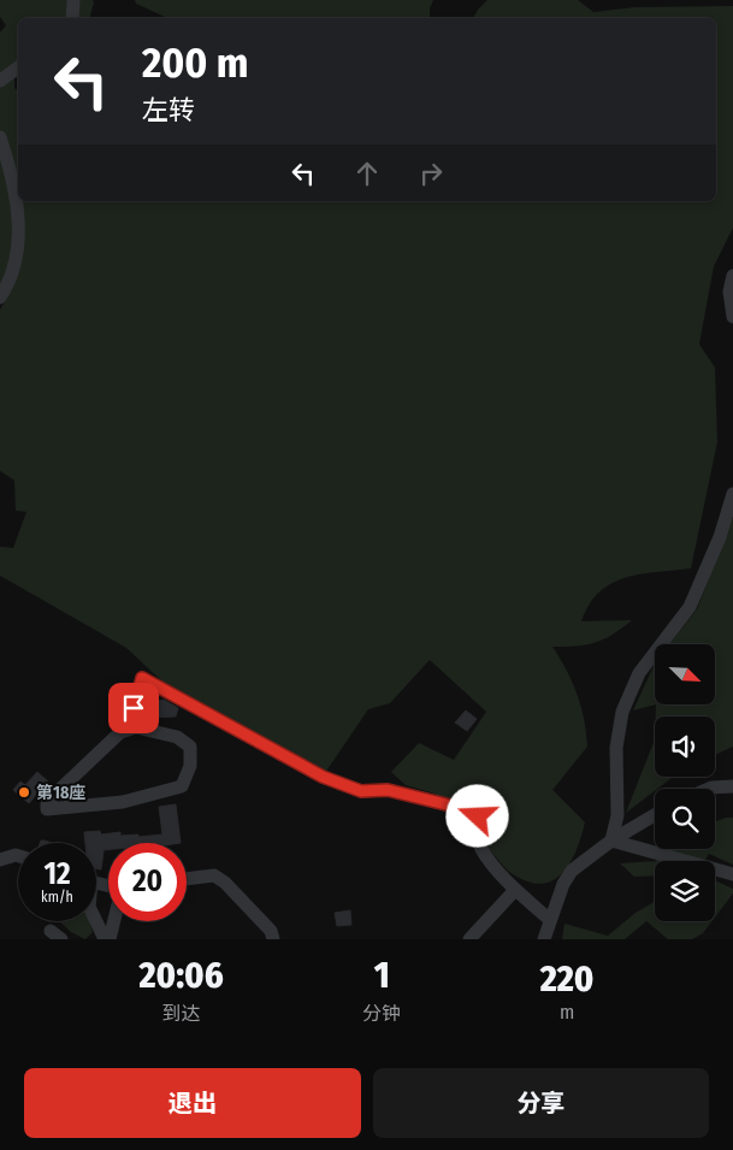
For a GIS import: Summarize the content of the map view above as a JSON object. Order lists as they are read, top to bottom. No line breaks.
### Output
{"places":["第18座"],"north":"bottom right","page":{"turn":["200 m","左转"],"speed":"12 km/h","limit":"20","eta":["20:06","到达","1","分钟","220","m"],"buttons":["退出","分享"]}}
